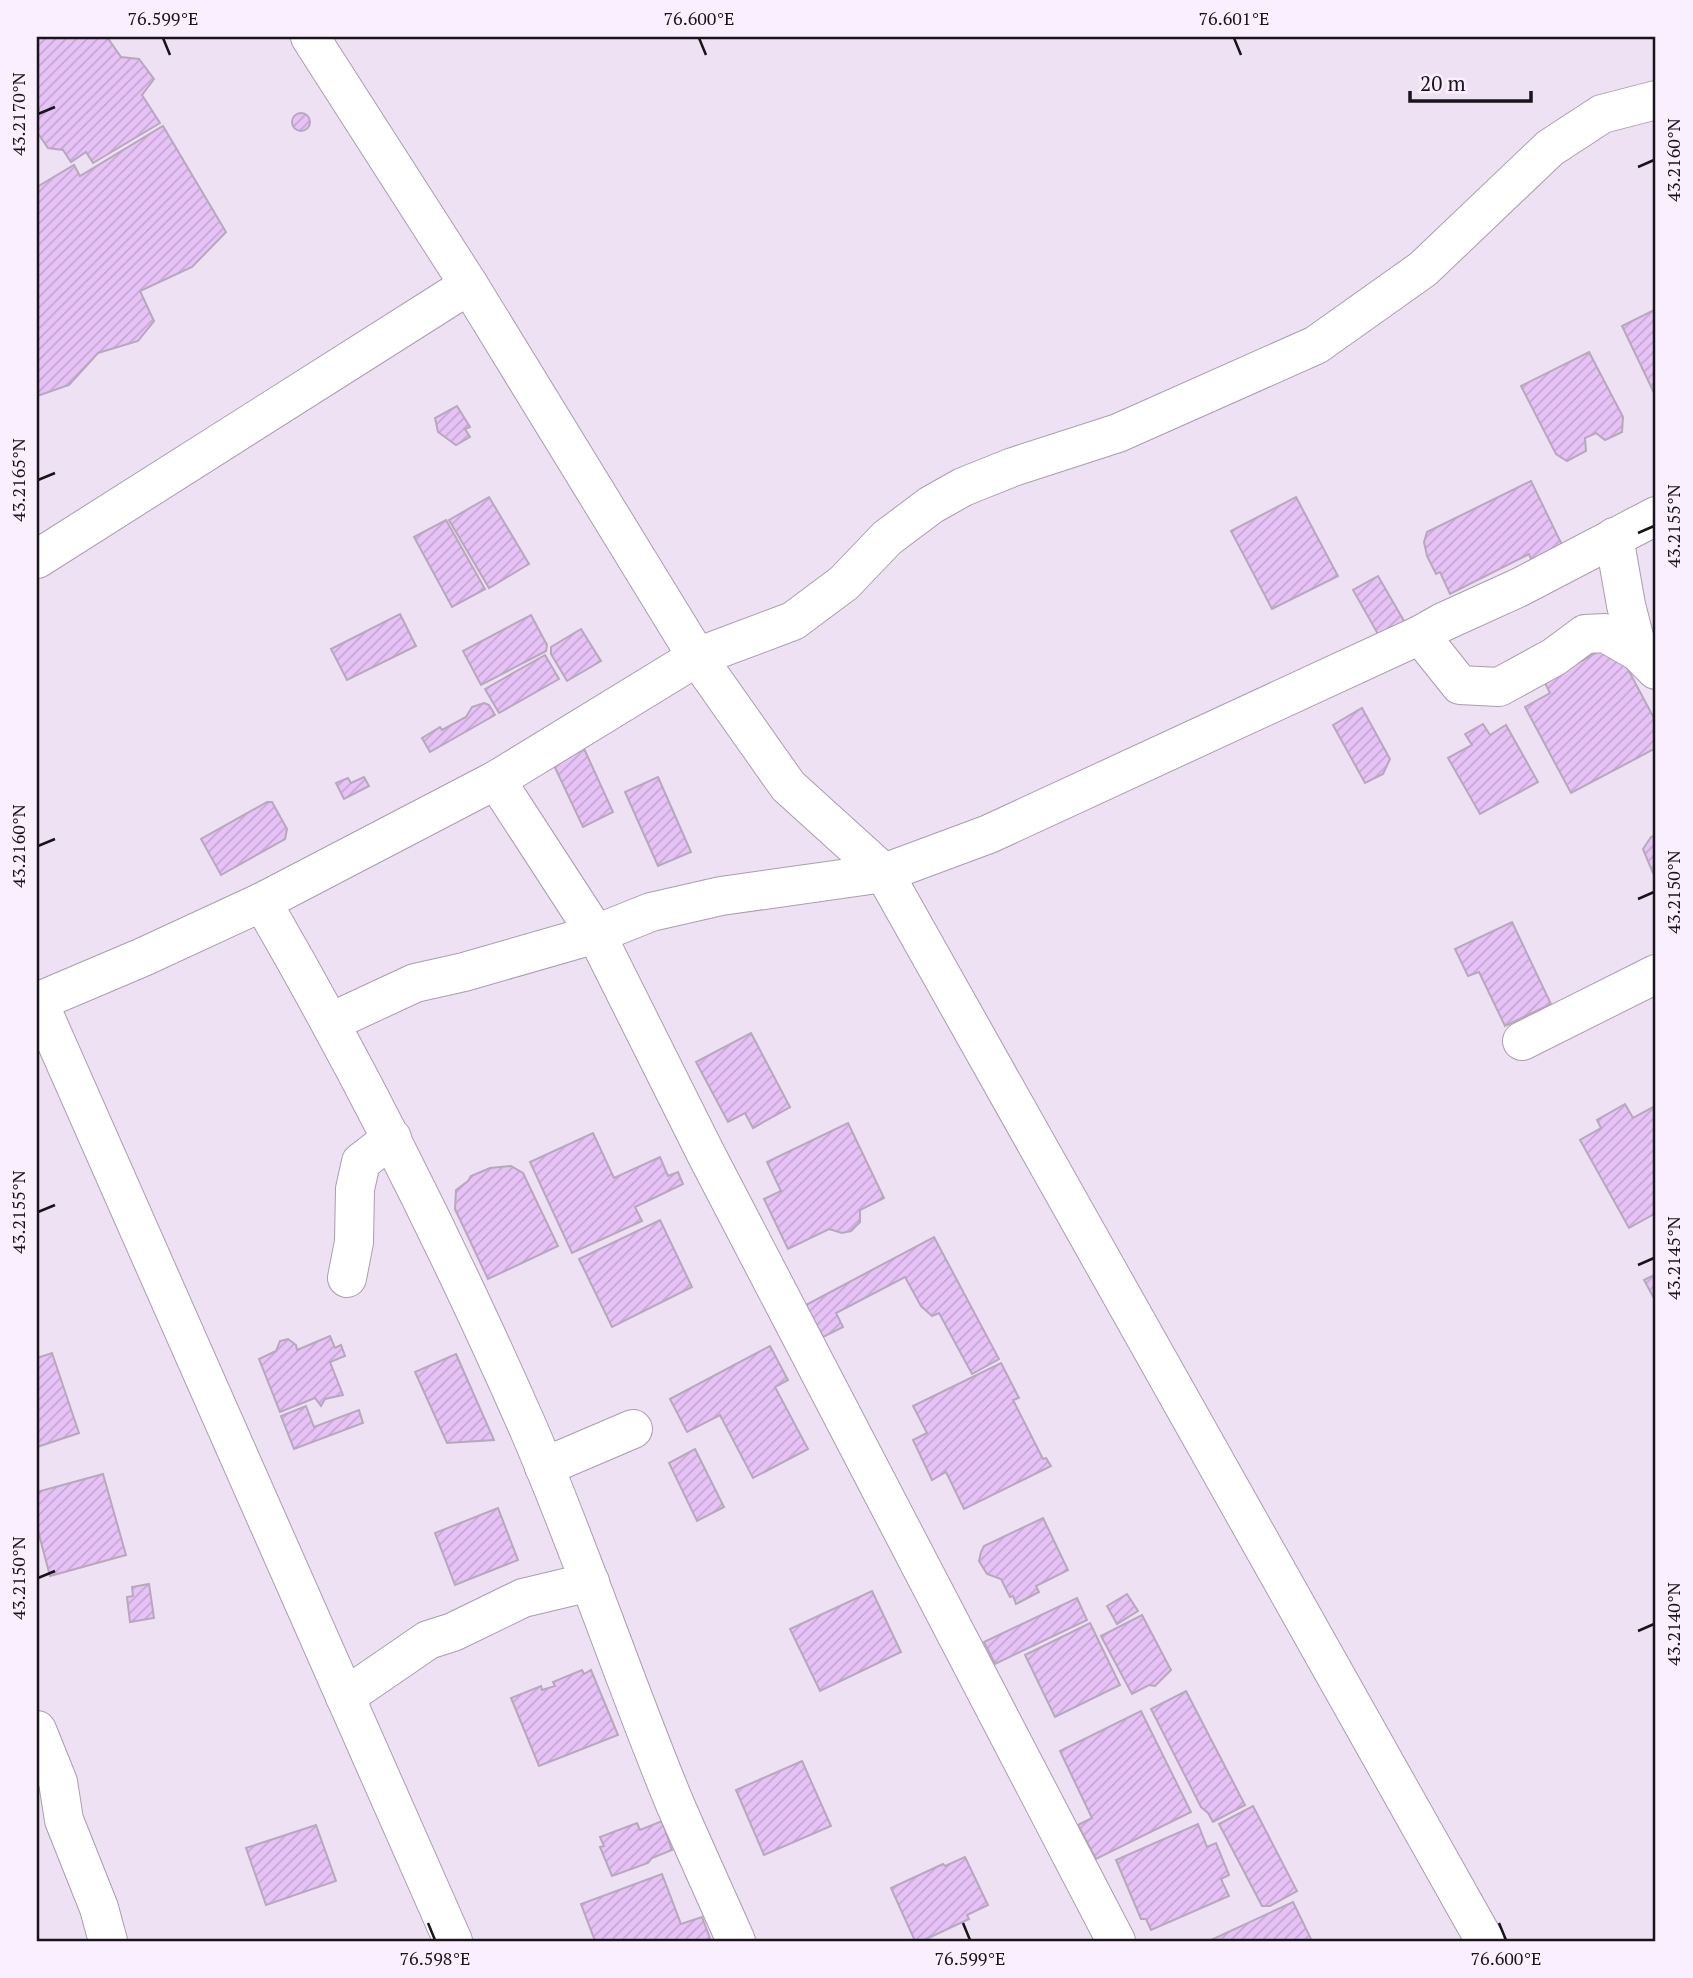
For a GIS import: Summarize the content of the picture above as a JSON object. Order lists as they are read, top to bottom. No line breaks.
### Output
{"scale_bar":"20 m","coordinates":["76.599°E","76.600°E","76.601°E","43.2170°N","43.2160°N","43.2165°N","43.2155°N","43.2150°N","43.2145°N","43.2140°N","76.598°E"]}
